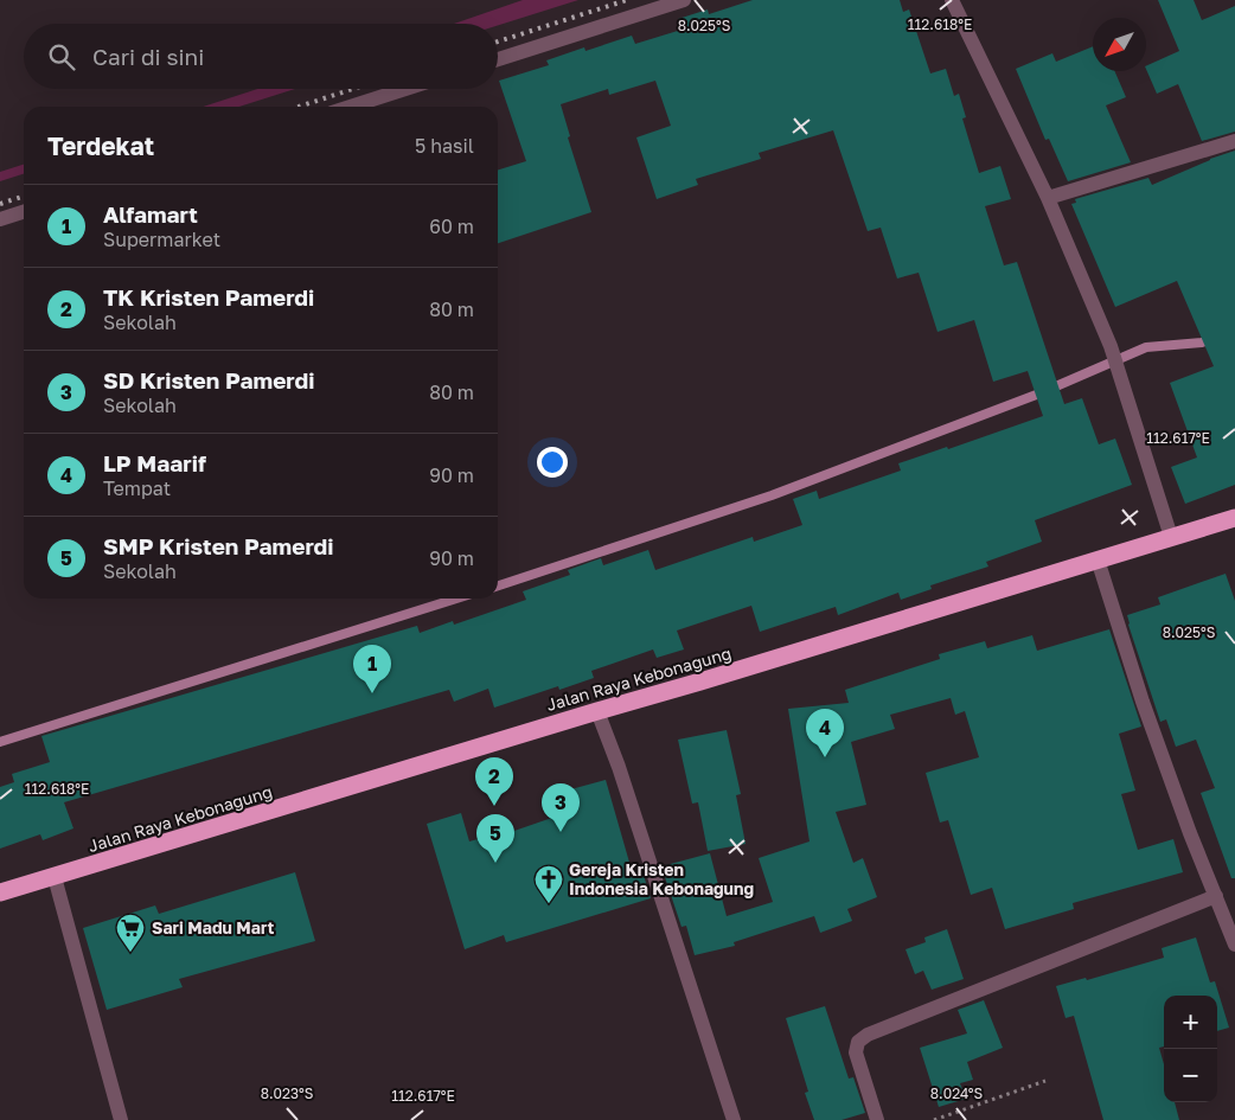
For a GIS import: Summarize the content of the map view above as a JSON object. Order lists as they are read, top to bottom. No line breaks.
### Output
{"streets":{"highway":["Jalan Raya Kebonagung"]},"places":{"church":["Gereja Kristen Indonesia Kebonagung"],"supermarket":["Sari Madu Mart"]},"north":"bottom left","page":{"search":"Cari di sini","heading":["Terdekat","5 hasil"],"list":[{"mark":"1","name":"Alfamart","note":"Supermarket","value":"60 m"},{"mark":"2","name":"TK Kristen Pamerdi","note":"Sekolah","value":"80 m"},{"mark":"3","name":"SD Kristen Pamerdi","note":"Sekolah","value":"80 m"},{"mark":"4","name":"LP Maarif","note":"Tempat","value":"90 m"},{"mark":"5","name":"SMP Kristen Pamerdi","note":"Sekolah","value":"90 m"}],"pins":["1","4","2","3","5"],"map_buttons":["+","−"]},"coordinates":["112.618°E","8.025°S","112.617°E","8.023°S","8.024°S"]}
